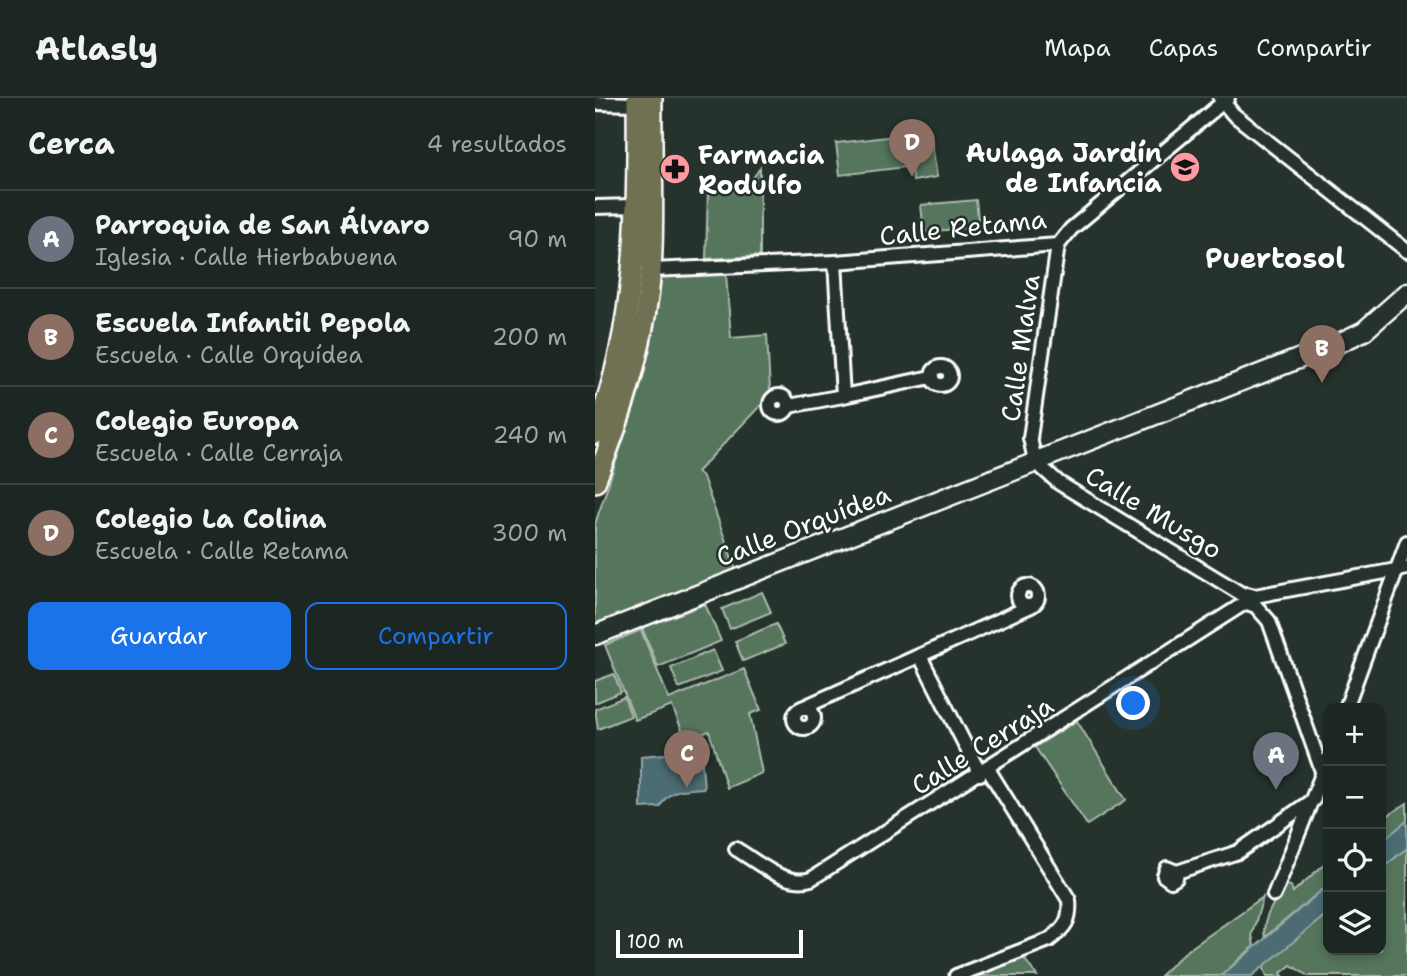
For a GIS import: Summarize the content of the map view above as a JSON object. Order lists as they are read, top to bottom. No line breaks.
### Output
{"streets":{"street":["Calle Retama","Calle Malva","Calle Musgo","Calle Orquídea","Calle Cerraja"]},"crossings":[["Calle Retama","Calle Malva"],["Calle Malva","Calle Musgo"],["Calle Malva","Calle Orquídea"],["Calle Musgo","Calle Orquídea"],["Calle Musgo","Calle Cerraja"]],"districts":["Puertosol"],"places":{"school or university":["Aulaga Jardín de Infancia"],"pharmacy":["Farmacia Rodulfo"]},"scale_bar":"100 m","page":{"header":"Atlasly","nav":["Mapa","Capas","Compartir"],"heading":["Cerca","4 resultados"],"pins":["D","B","C","A"],"list":[{"mark":"A","name":"Parroquia de San Álvaro","note":"Iglesia · Calle Hierbabuena","value":"90 m"},{"mark":"B","name":"Escuela Infantil Pepola","note":"Escuela · Calle Orquídea","value":"200 m"},{"mark":"C","name":"Colegio Europa","note":"Escuela · Calle Cerraja","value":"240 m"},{"mark":"D","name":"Colegio La Colina","note":"Escuela · Calle Retama","value":"300 m"}],"buttons":["Guardar","Compartir"],"map_buttons":["+","−"],"scale":"100 m"}}
